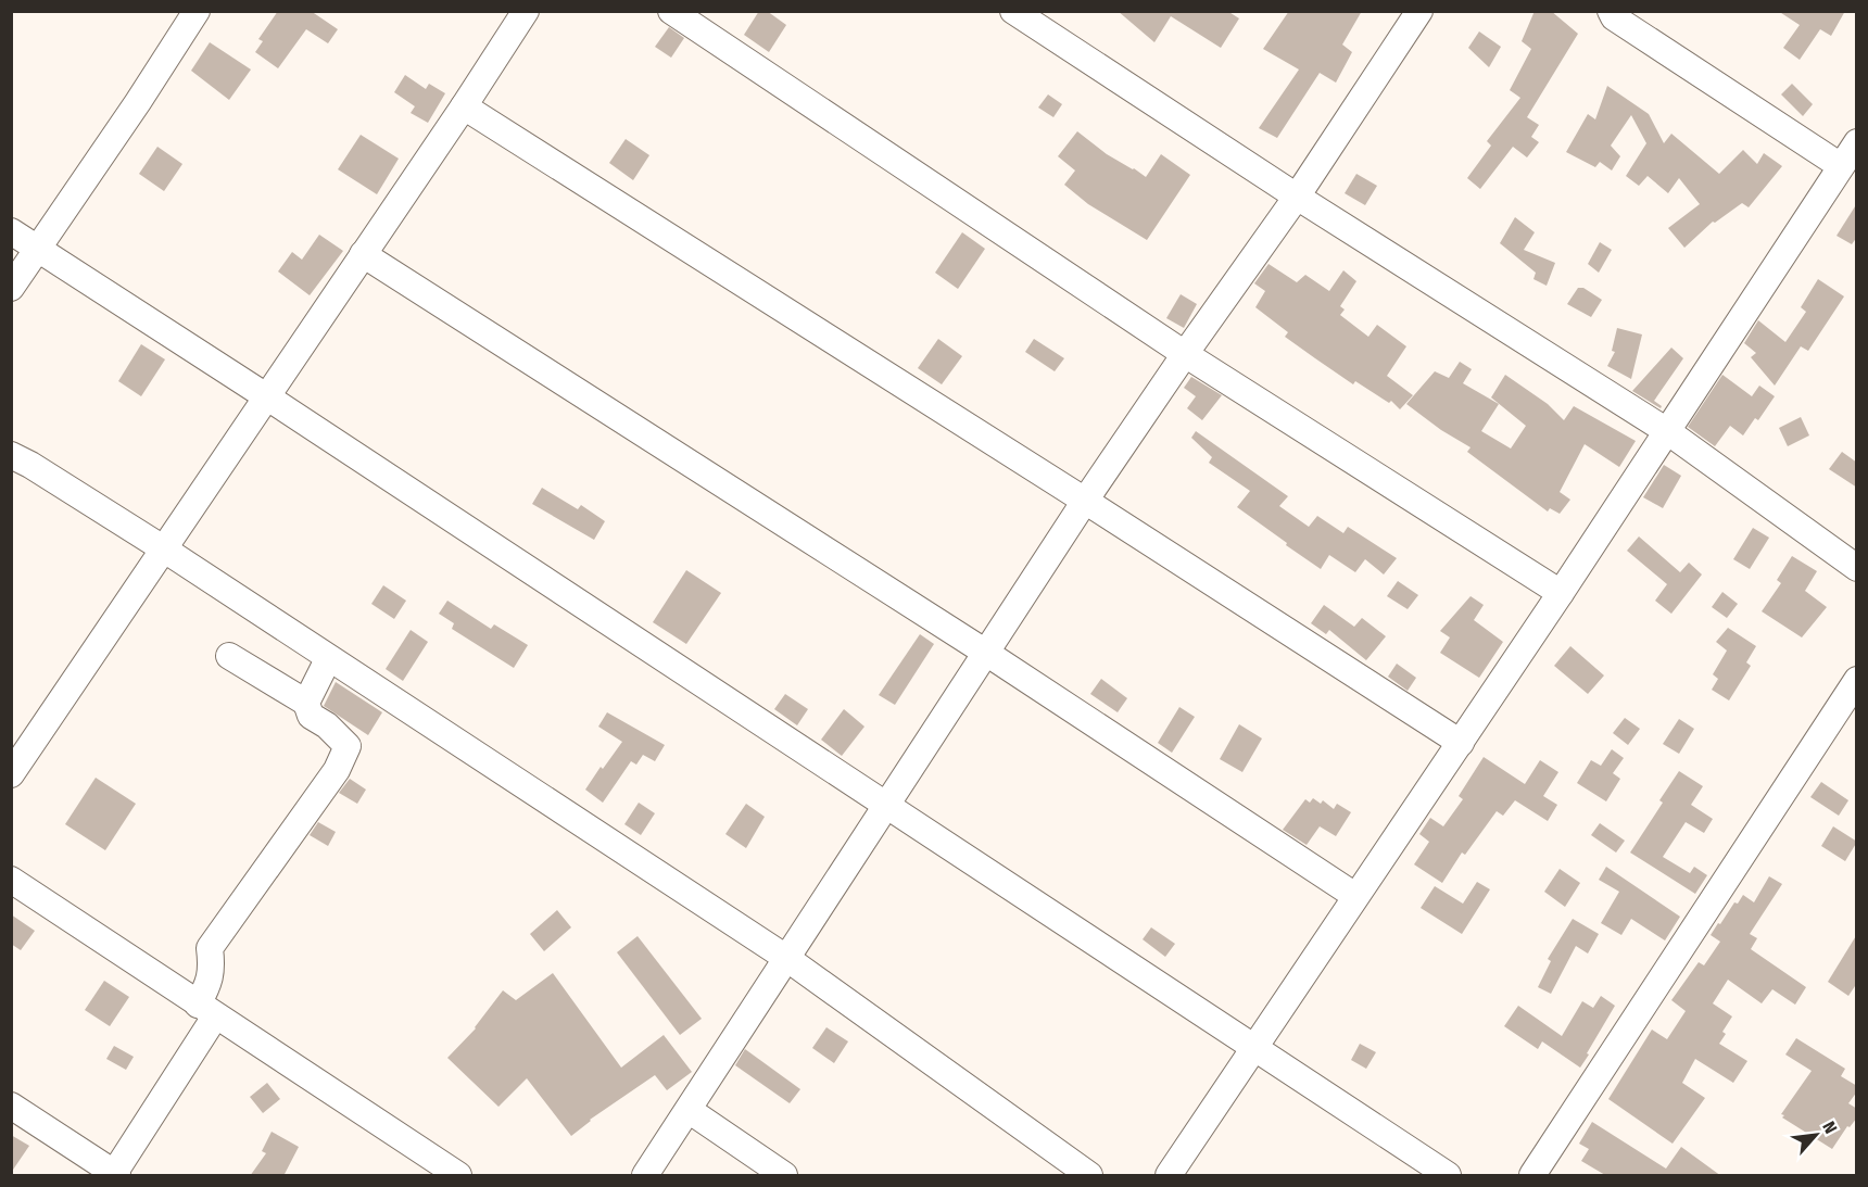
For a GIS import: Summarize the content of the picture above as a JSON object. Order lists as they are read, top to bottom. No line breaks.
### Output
{"north":"top right"}
